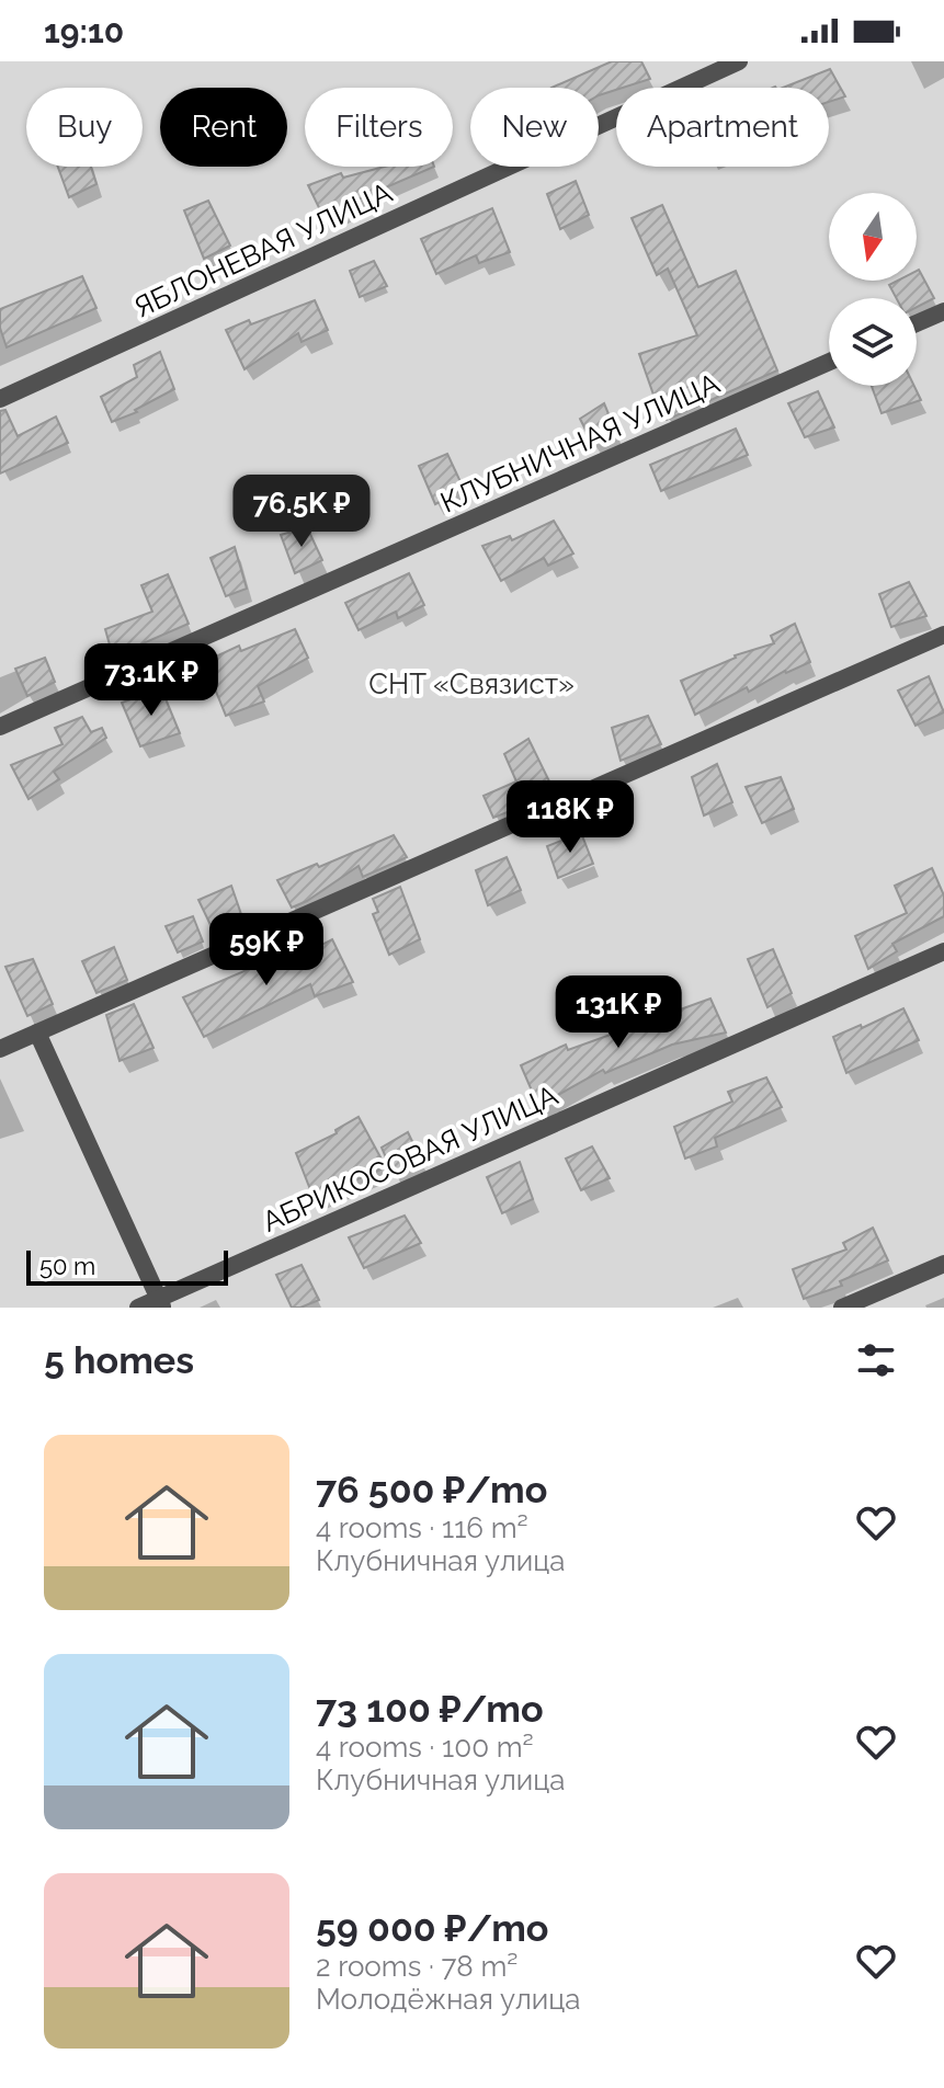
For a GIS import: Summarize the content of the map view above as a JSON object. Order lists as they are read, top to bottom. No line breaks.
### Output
{"streets":{"street":["ЯБЛОНЕВАЯ УЛИЦА","КЛУБНИЧНАЯ УЛИЦА","АБРИКОСОВАЯ УЛИЦА"]},"parks":["СНТ «Связист»"],"scale_bar":"50 m","north":"bottom","page":{"status":"19:10","chip":["Buy","Rent","Filters","New","Apartment"],"price":["76.5K ₽","73.1K ₽","118K ₽","59K ₽","131K ₽"],"scale":"50 m","heading":"5 homes","list":[{"name":"76 500 ₽/mo","note":"4 rooms · 116 m² · Клубничная улица"},{"name":"73 100 ₽/mo","note":"4 rooms · 100 m² · Клубничная улица"},{"name":"59 000 ₽/mo","note":"2 rooms · 78 m² · Молодёжная улица"}]}}
